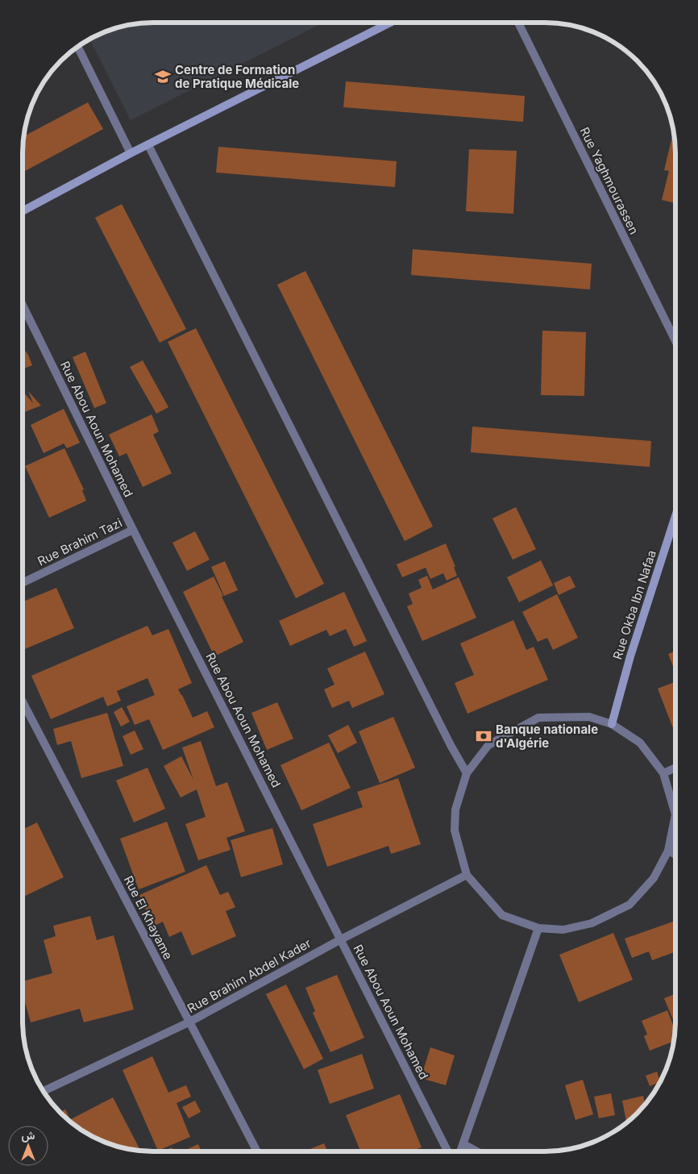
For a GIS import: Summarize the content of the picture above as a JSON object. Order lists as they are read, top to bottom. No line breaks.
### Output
{"streets":{"street":["Rue Yaghmourassen","Rue Abou Aoun Mohamed","Rue Brahim Tazi","Rue Okba Ibn Nafaa","Rue El Khayame","Rue Brahim Abdel Kader"]},"crossings":[["Rue Abou Aoun Mohamed","Rue Brahim Tazi"],["Rue Abou Aoun Mohamed","Rue Brahim Abdel Kader"],["Rue El Khayame","Rue Brahim Abdel Kader"]],"places":{"school or university":["Centre de Formation de Pratique Médicale"],"bank":["Banque nationale d'Algérie"]},"north":"top"}
